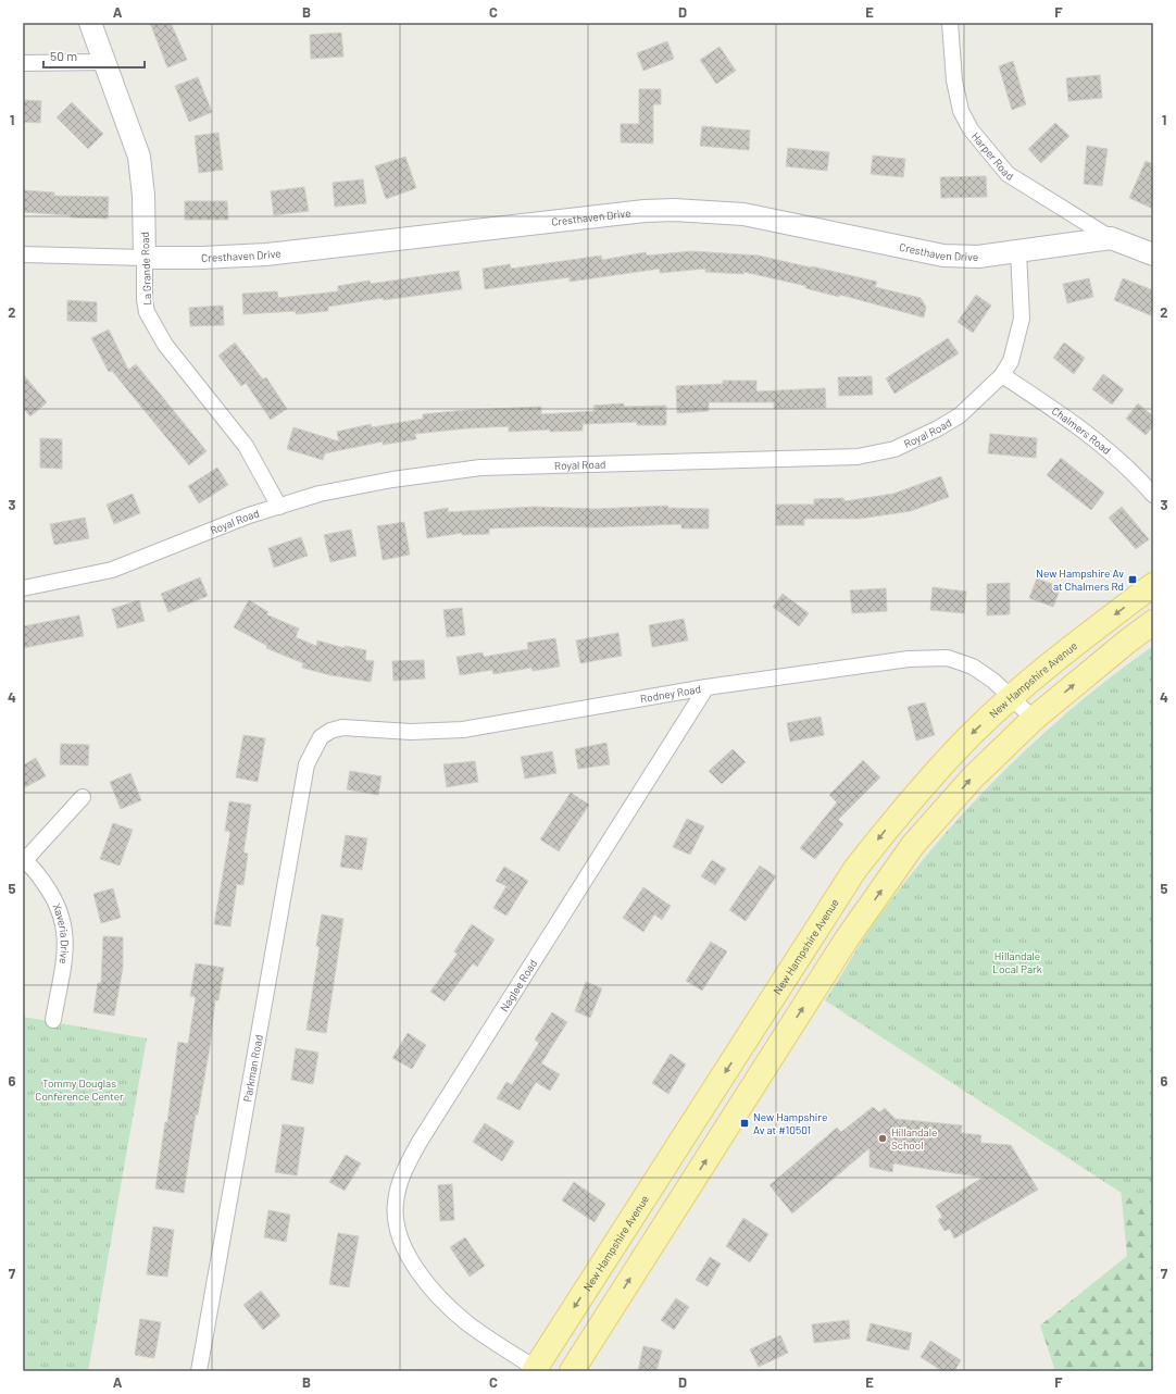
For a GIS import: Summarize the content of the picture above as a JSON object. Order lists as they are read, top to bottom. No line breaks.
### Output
{"streets":{"main road":["New Hampshire Avenue"],"street":["Harper Road","Cresthaven Drive","La Grande Road","Chalmers Road","Royal Road","Rodney Road","Xaveria Drive","Naglee Road","Parkman Road"]},"crossings":[["Harper Road","Cresthaven Drive"],["Cresthaven Drive","La Grande Road"],["Cresthaven Drive","Royal Road"],["La Grande Road","Royal Road"],["Chalmers Road","Royal Road"],["New Hampshire Avenue","Rodney Road"],["New Hampshire Avenue","Naglee Road"],["Rodney Road","Naglee Road"],["Rodney Road","Parkman Road"]],"parks":["Hillandale Local Park","Tommy Douglas Conference Center"],"places":{"transit":["New Hampshire Av at Chalmers Rd","New Hampshire Av at #10501"],"other":["Hillandale School"]},"scale_bar":"50 m","grid":{"columns":["A","B","C","D","E","F"],"rows":["1","2","3","4","5","6","7"]}}
